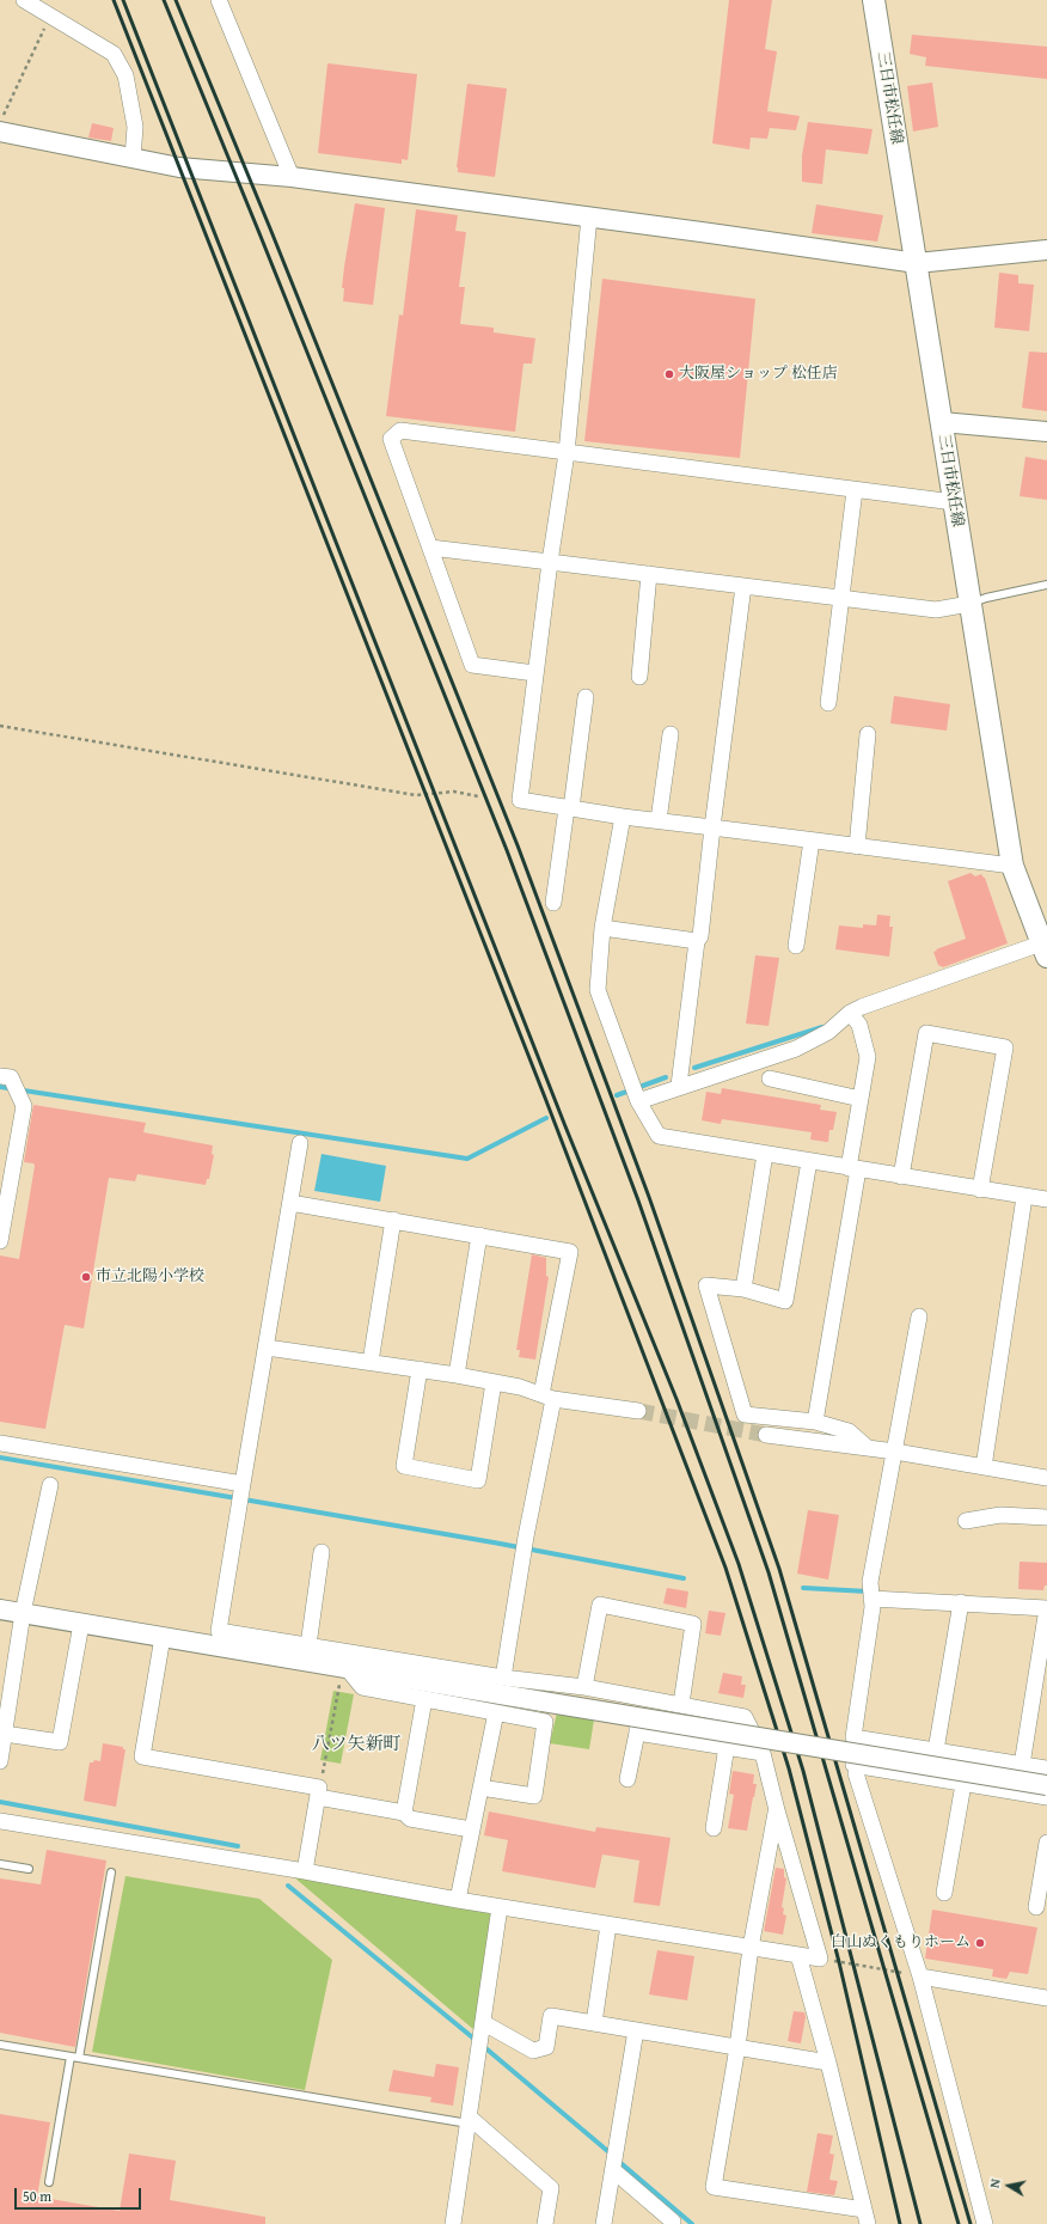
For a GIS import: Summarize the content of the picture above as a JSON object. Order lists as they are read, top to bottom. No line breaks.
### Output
{"streets":{"main road":["三日市松任線"]},"districts":["八ツ矢新町"],"places":["大阪屋ショップ 松任店","市立北陽小学校","白山ぬくもりホーム"],"scale_bar":"50 m","north":"left"}
